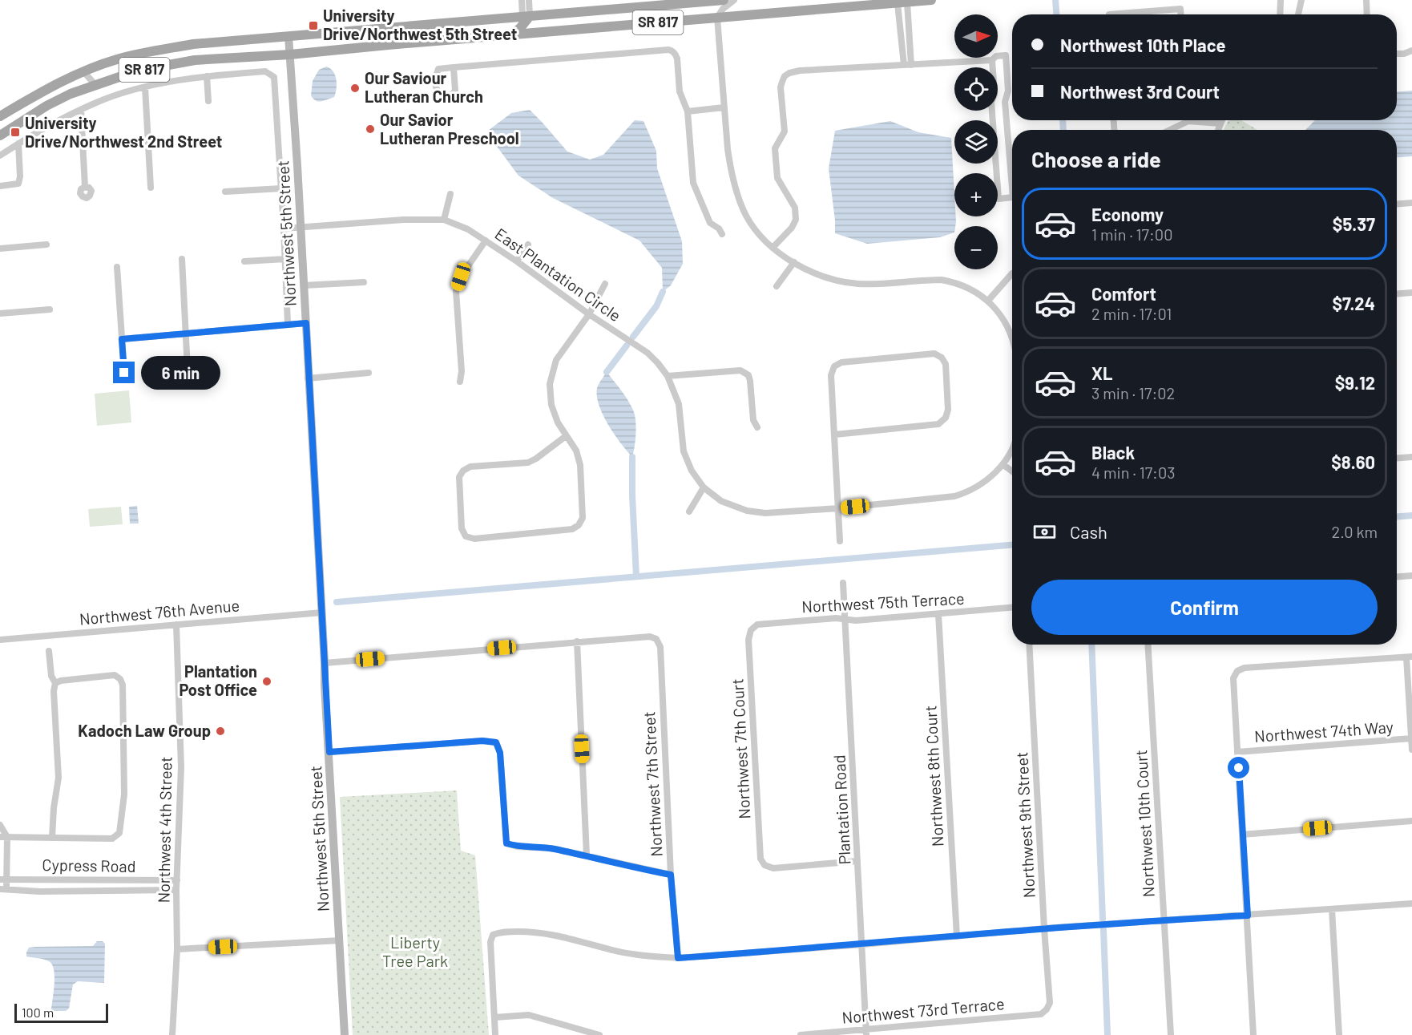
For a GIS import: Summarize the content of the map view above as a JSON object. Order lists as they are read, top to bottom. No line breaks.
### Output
{"streets":{"main road":["SR 817"],"street":["Northwest 5th Street","East Plantation Circle","Northwest 75th Terrace","Northwest 76th Avenue","Northwest 74th Way","Northwest 7th Court","Northwest 8th Court","Northwest 7th Street","Plantation Road","Northwest 10th Court","Northwest 9th Street","Northwest 4th Street","Cypress Road","Northwest 73rd Terrace"]},"crossings":[["SR 817","Northwest 5th Street"],["Northwest 5th Street","East Plantation Circle"],["Northwest 5th Street","Northwest 76th Avenue"],["Northwest 75th Terrace","Northwest 7th Court"],["Northwest 75th Terrace","Northwest 8th Court"],["Northwest 75th Terrace","Plantation Road"],["Northwest 76th Avenue","Northwest 4th Street"],["Northwest 7th Court","Plantation Road"],["Plantation Road","Northwest 73rd Terrace"],["Northwest 9th Street","Northwest 73rd Terrace"],["Northwest 4th Street","Cypress Road"]],"parks":["Liberty Tree Park"],"places":{"transit":["University Drive/Northwest 5th Street","University Drive/Northwest 2nd Street"],"other":["Our Saviour Lutheran Church","Our Savior Lutheran Preschool","Plantation Post Office","Kadoch Law Group"]},"scale_bar":"100 m","north":"right","page":{"map_buttons":["+","−"],"banner":["Northwest 10th Place","Northwest 3rd Court"],"heading":"Choose a ride","list":[{"name":"Economy","note":"1 min · 17:00","value":"$5.37"},{"name":"Comfort","note":"2 min · 17:01","value":"$7.24"},{"name":"XL","note":"3 min · 17:02","value":"$9.12"},{"name":"Black","note":"4 min · 17:03","value":"$8.60"}],"bubble":"6 min","pay":["Cash","2.0 km"],"buttons":"Confirm","scale":"100 m"}}
